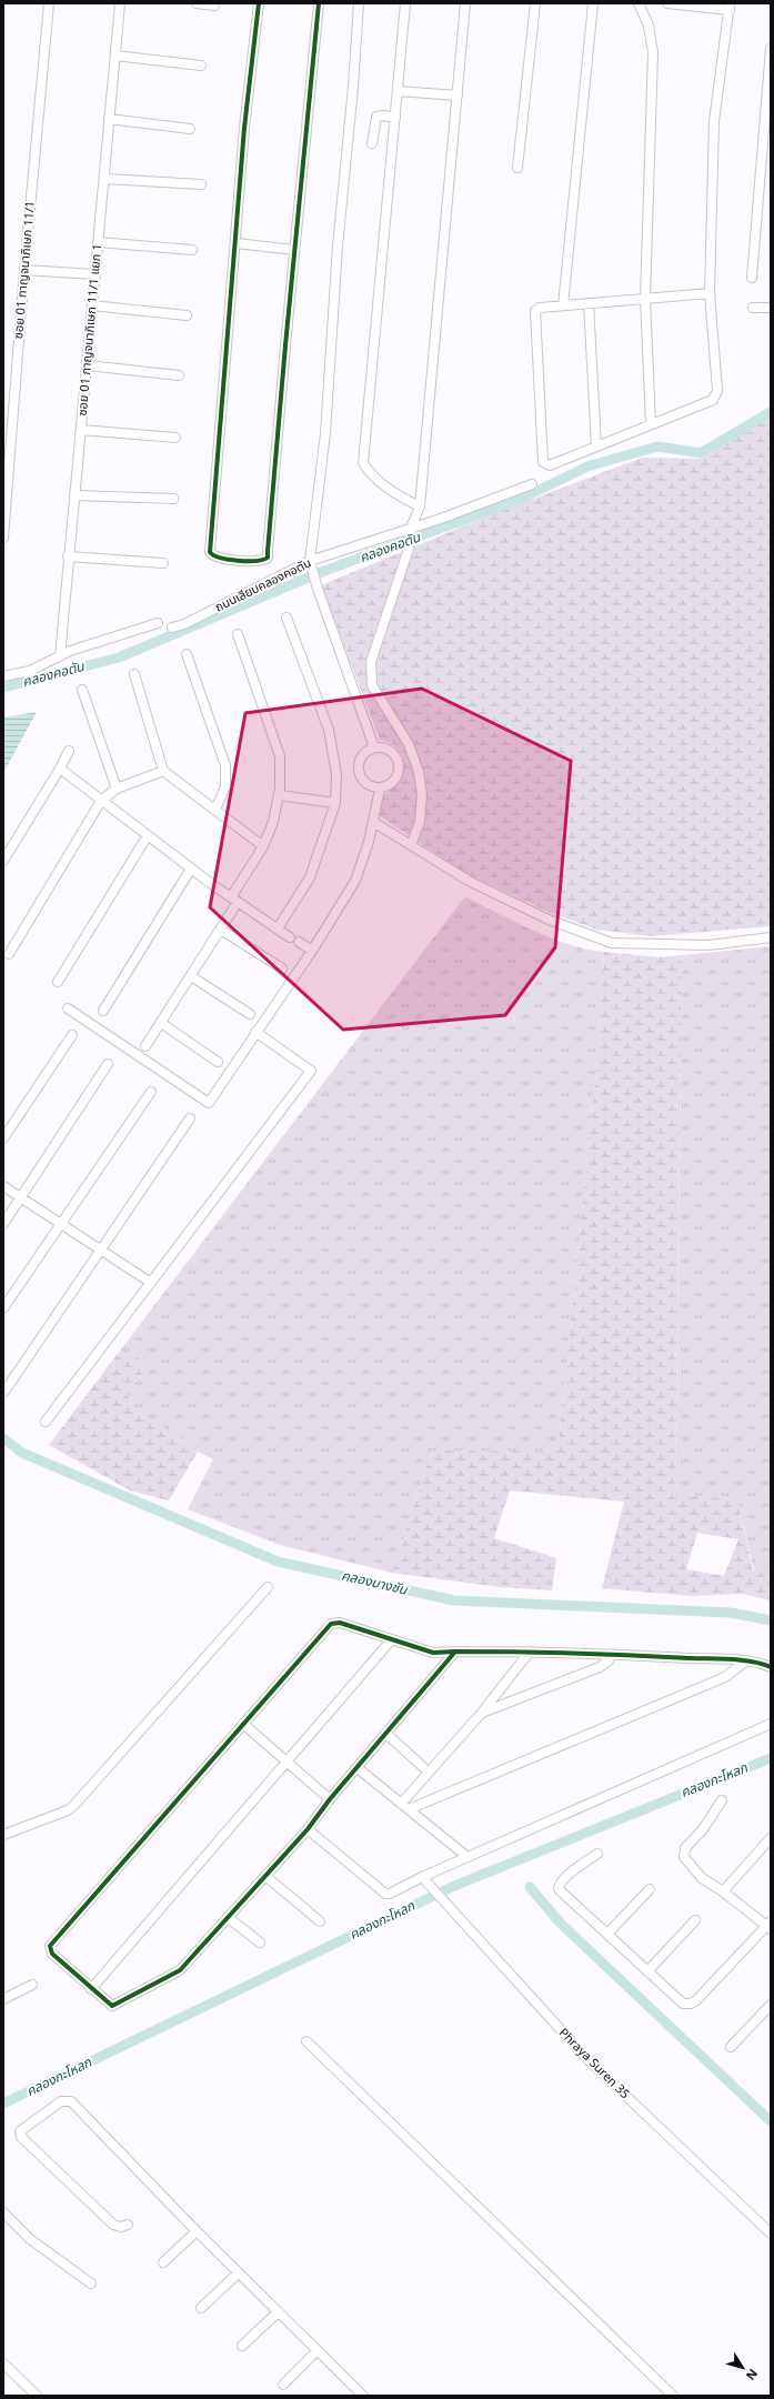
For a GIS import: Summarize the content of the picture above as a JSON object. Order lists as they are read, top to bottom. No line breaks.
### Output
{"streets":{"street":["ซอย 01 กาญจนาภิเษก 11/1","ซอย 01 กาญจนาภิเษก 11/1 แยก 1","ถนนเลียบคลองคอตัน","Phraya Suren 35"]},"water":["คลองคอตัน","คลองบางชัน","คลองกะโหลก"],"north":"bottom right"}
